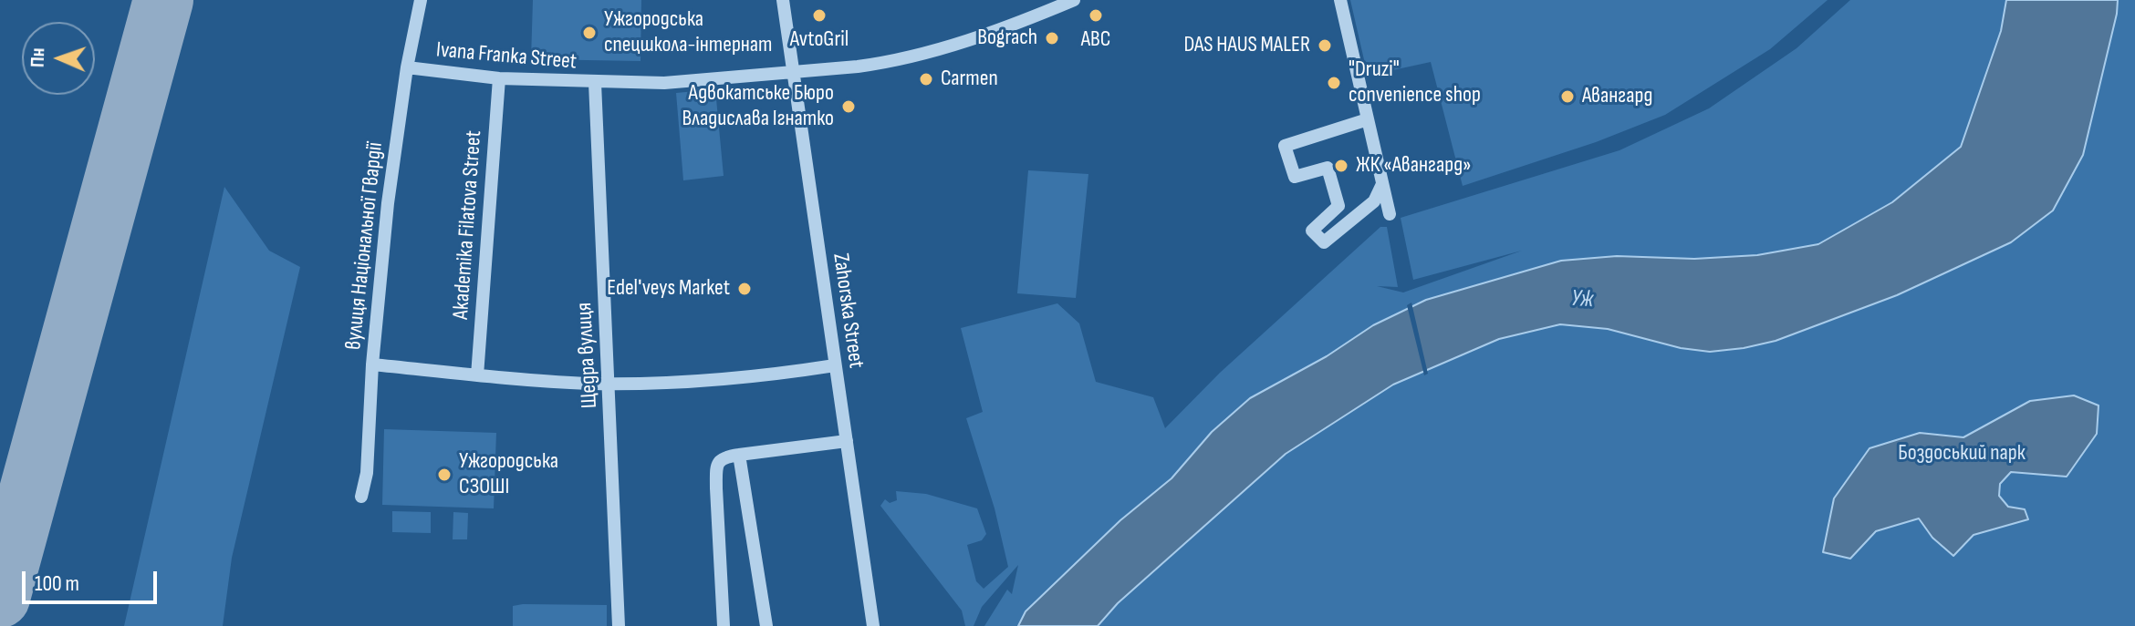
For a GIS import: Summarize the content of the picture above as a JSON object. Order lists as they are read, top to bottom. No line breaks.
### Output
{"streets":{"street":["Ivana Franka Street","Akademika Filatova Street","вулиця Національної Гвардії","Zahorska Street","Щедра вулиця"]},"crossings":[["Ivana Franka Street","Akademika Filatova Street"],["Ivana Franka Street","вулиця Національної Гвардії"],["Ivana Franka Street","Zahorska Street"],["Ivana Franka Street","Щедра вулиця"]],"water":["Уж"],"parks":["Боздоський парк"],"places":["AvtoGril","ABC","Ужгородська спецшкола-інтернат","Bograch","DAS HAUS MALER","Carmen","\"Druzi\" convenience shop","Авангард","Адвокатське Бюро Владислава Ігнатко","ЖК «Авангард»","Edelʹveys Market","Ужгородська СЗОШІ"],"scale_bar":"100 m","north":"left"}
